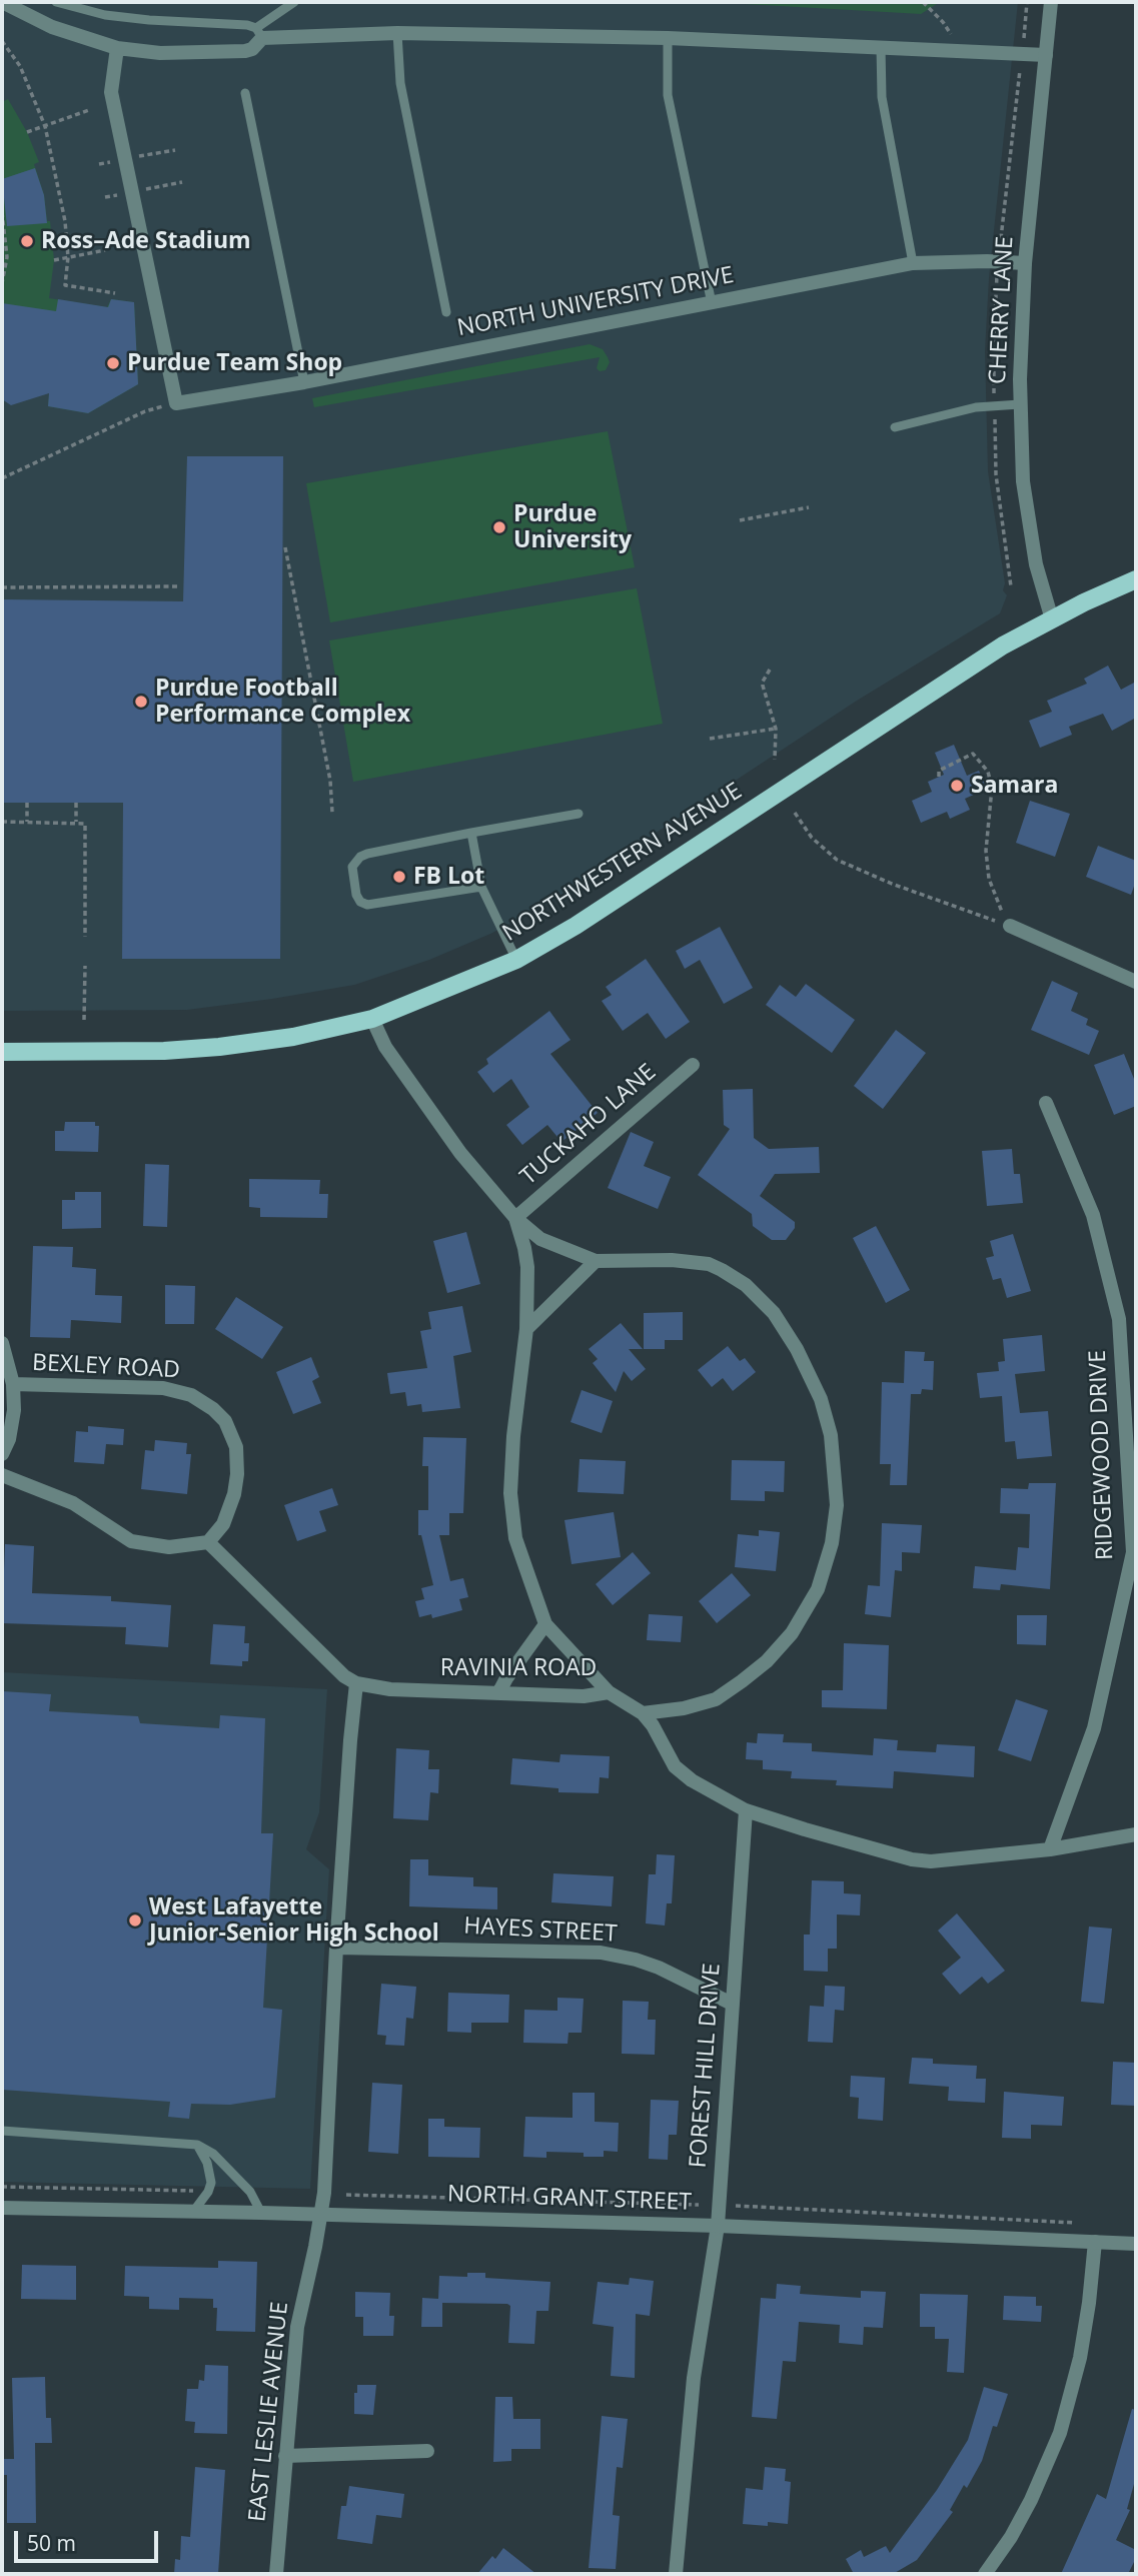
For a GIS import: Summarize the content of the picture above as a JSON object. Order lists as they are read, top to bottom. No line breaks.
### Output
{"streets":{"main road":["NORTHWESTERN AVENUE"],"street":["NORTH UNIVERSITY DRIVE","CHERRY LANE","TUCKAHO LANE","BEXLEY ROAD","RIDGEWOOD DRIVE","RAVINIA ROAD","HAYES STREET","FOREST HILL DRIVE","NORTH GRANT STREET","EAST LESLIE AVENUE"]},"crossings":[["NORTH UNIVERSITY DRIVE","CHERRY LANE"],["CHERRY LANE","NORTHWESTERN AVENUE"],["BEXLEY ROAD","RAVINIA ROAD"],["RIDGEWOOD DRIVE","RAVINIA ROAD"],["RAVINIA ROAD","FOREST HILL DRIVE"],["RAVINIA ROAD","EAST LESLIE AVENUE"],["HAYES STREET","FOREST HILL DRIVE"],["HAYES STREET","EAST LESLIE AVENUE"],["FOREST HILL DRIVE","NORTH GRANT STREET"],["NORTH GRANT STREET","EAST LESLIE AVENUE"]],"places":["Ross–Ade Stadium","Purdue Team Shop","Purdue University","Purdue Football Performance Complex","Samara","FB Lot","West Lafayette Junior-Senior High School"],"scale_bar":"50 m"}
